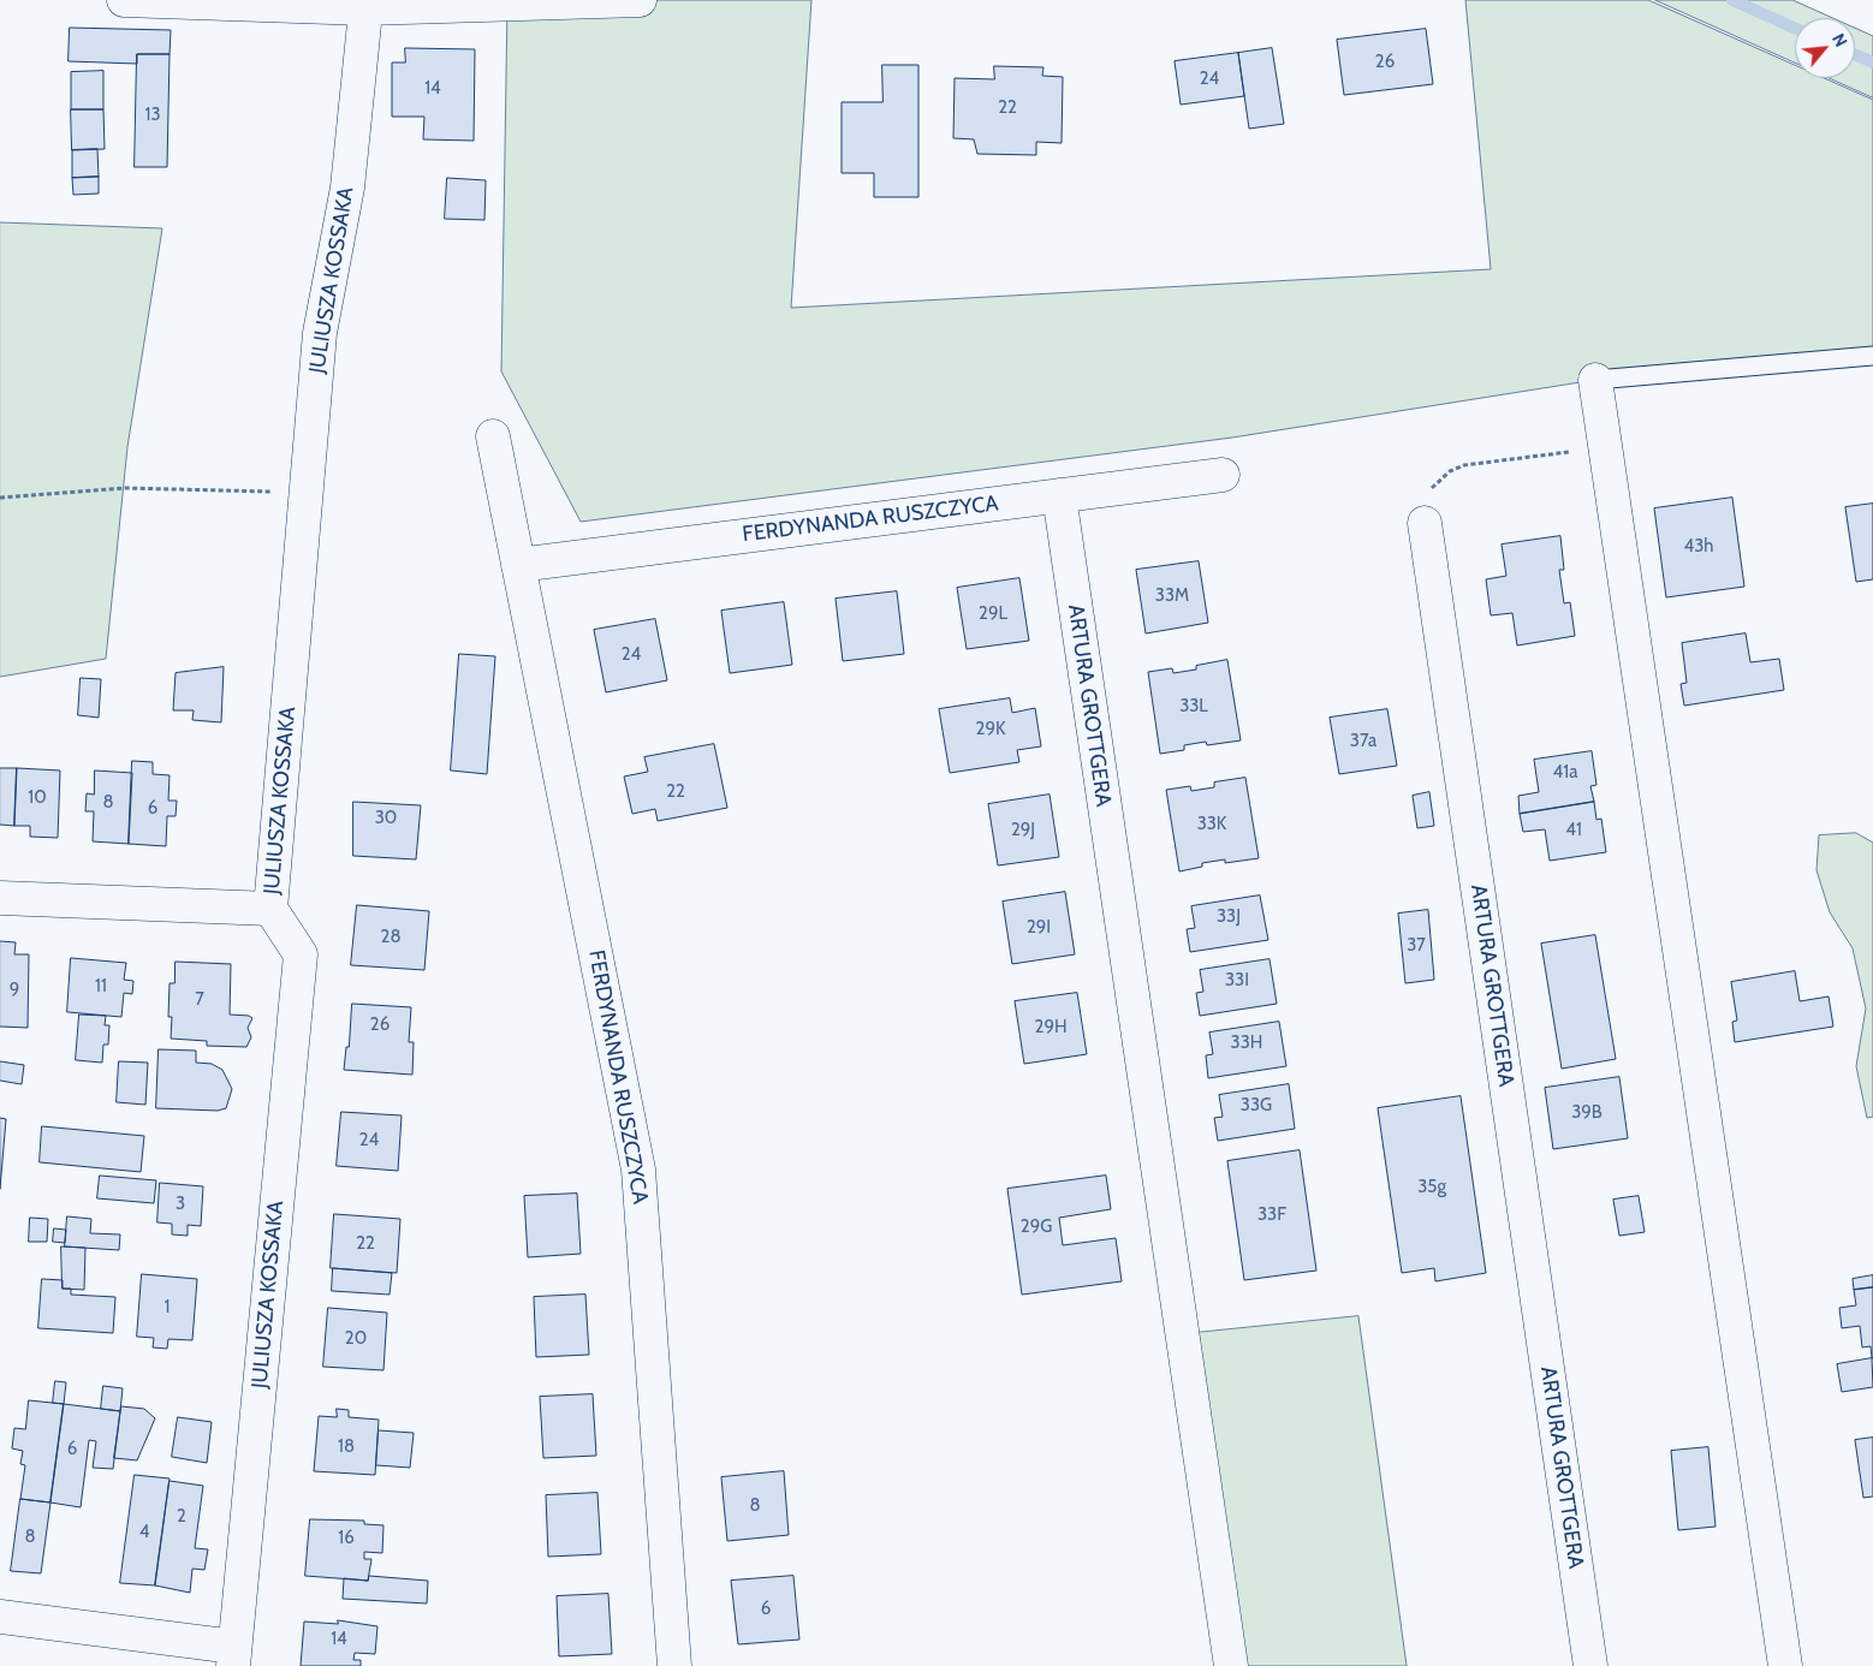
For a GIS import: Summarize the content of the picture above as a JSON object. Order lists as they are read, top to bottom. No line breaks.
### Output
{"streets":{"street":["JULIUSZA KOSSAKA","FERDYNANDA RUSZCZYCA","ARTURA GROTTGERA"]},"crossings":[["FERDYNANDA RUSZCZYCA","ARTURA GROTTGERA"]],"house_numbers":["26","24","14","22","13","43h","33M","29L","24","33L","29K","37a","41a","22","10","8","6","30","33K","29J","41","33J","29I","28","37","33I","11","9","7","26","29H","33H","33G","39B","24","35g","3","33F","29G","22","1","20","18","6","8","2","4","8","16","6","14"],"north":"top right"}
